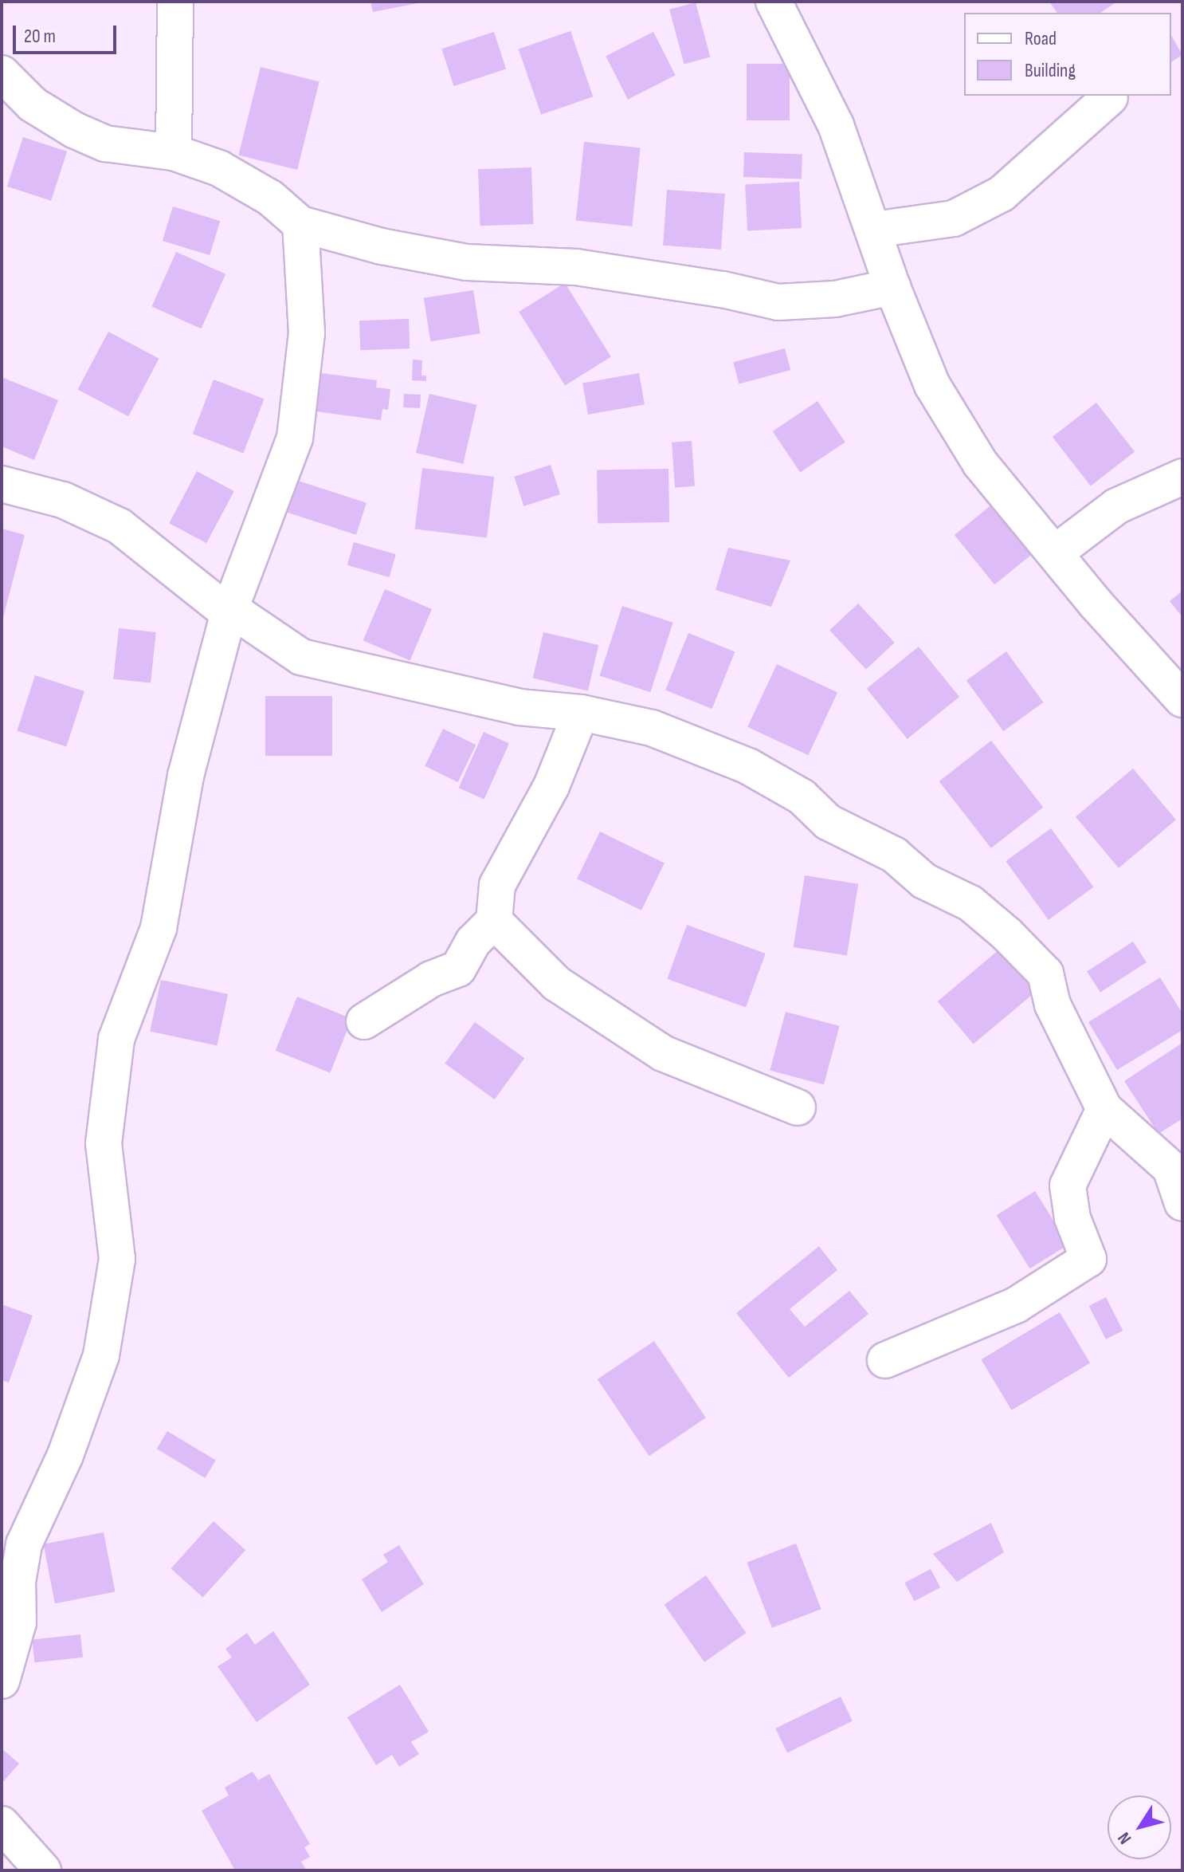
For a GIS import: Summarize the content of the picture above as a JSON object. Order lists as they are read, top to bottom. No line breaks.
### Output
{"legend":["Road","Building"],"scale_bar":"20 m","north":"bottom left"}
